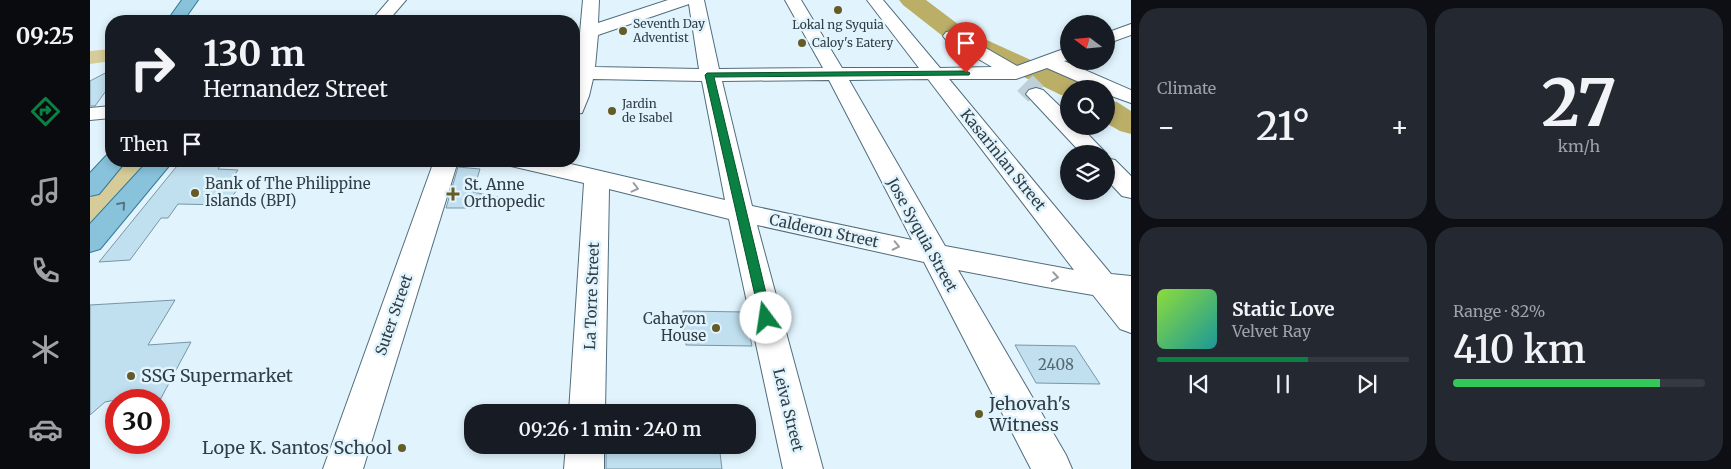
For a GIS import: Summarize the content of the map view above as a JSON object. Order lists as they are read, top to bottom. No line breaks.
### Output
{"streets":{"street":["Kasarinlan Street","Calderon Street","Jose Syquia Street","La Torre Street","Suter Street","Leiva Street"]},"crossings":[["Kasarinlan Street","Calderon Street"],["Calderon Street","Jose Syquia Street"],["Calderon Street","La Torre Street"],["Calderon Street","Leiva Street"]],"places":{"other":["Lokal ng Syquia","Seventh Day Adventist","Caloy's Eatery","Jardin de Isabel","Bank of The Philippine Islands (BPI)","Cahayon House","SSG Supermarket","Jehovah's Witness","Lope K. Santos School"],"health":["St. Anne Orthopedic"]},"house_numbers":["2408"],"north":"left","page":{"tabs":"09:25","tile":["Climate",["27","km/h"],["Range · 82%","410 km"]],"turn":["130 m","Hernandez Street"],"heat":["−","21°","+"],"then":"Then","song":["Static Love","Velvet Ray"],"limit":"30","trip":"09:26 · 1 min · 240 m"}}
